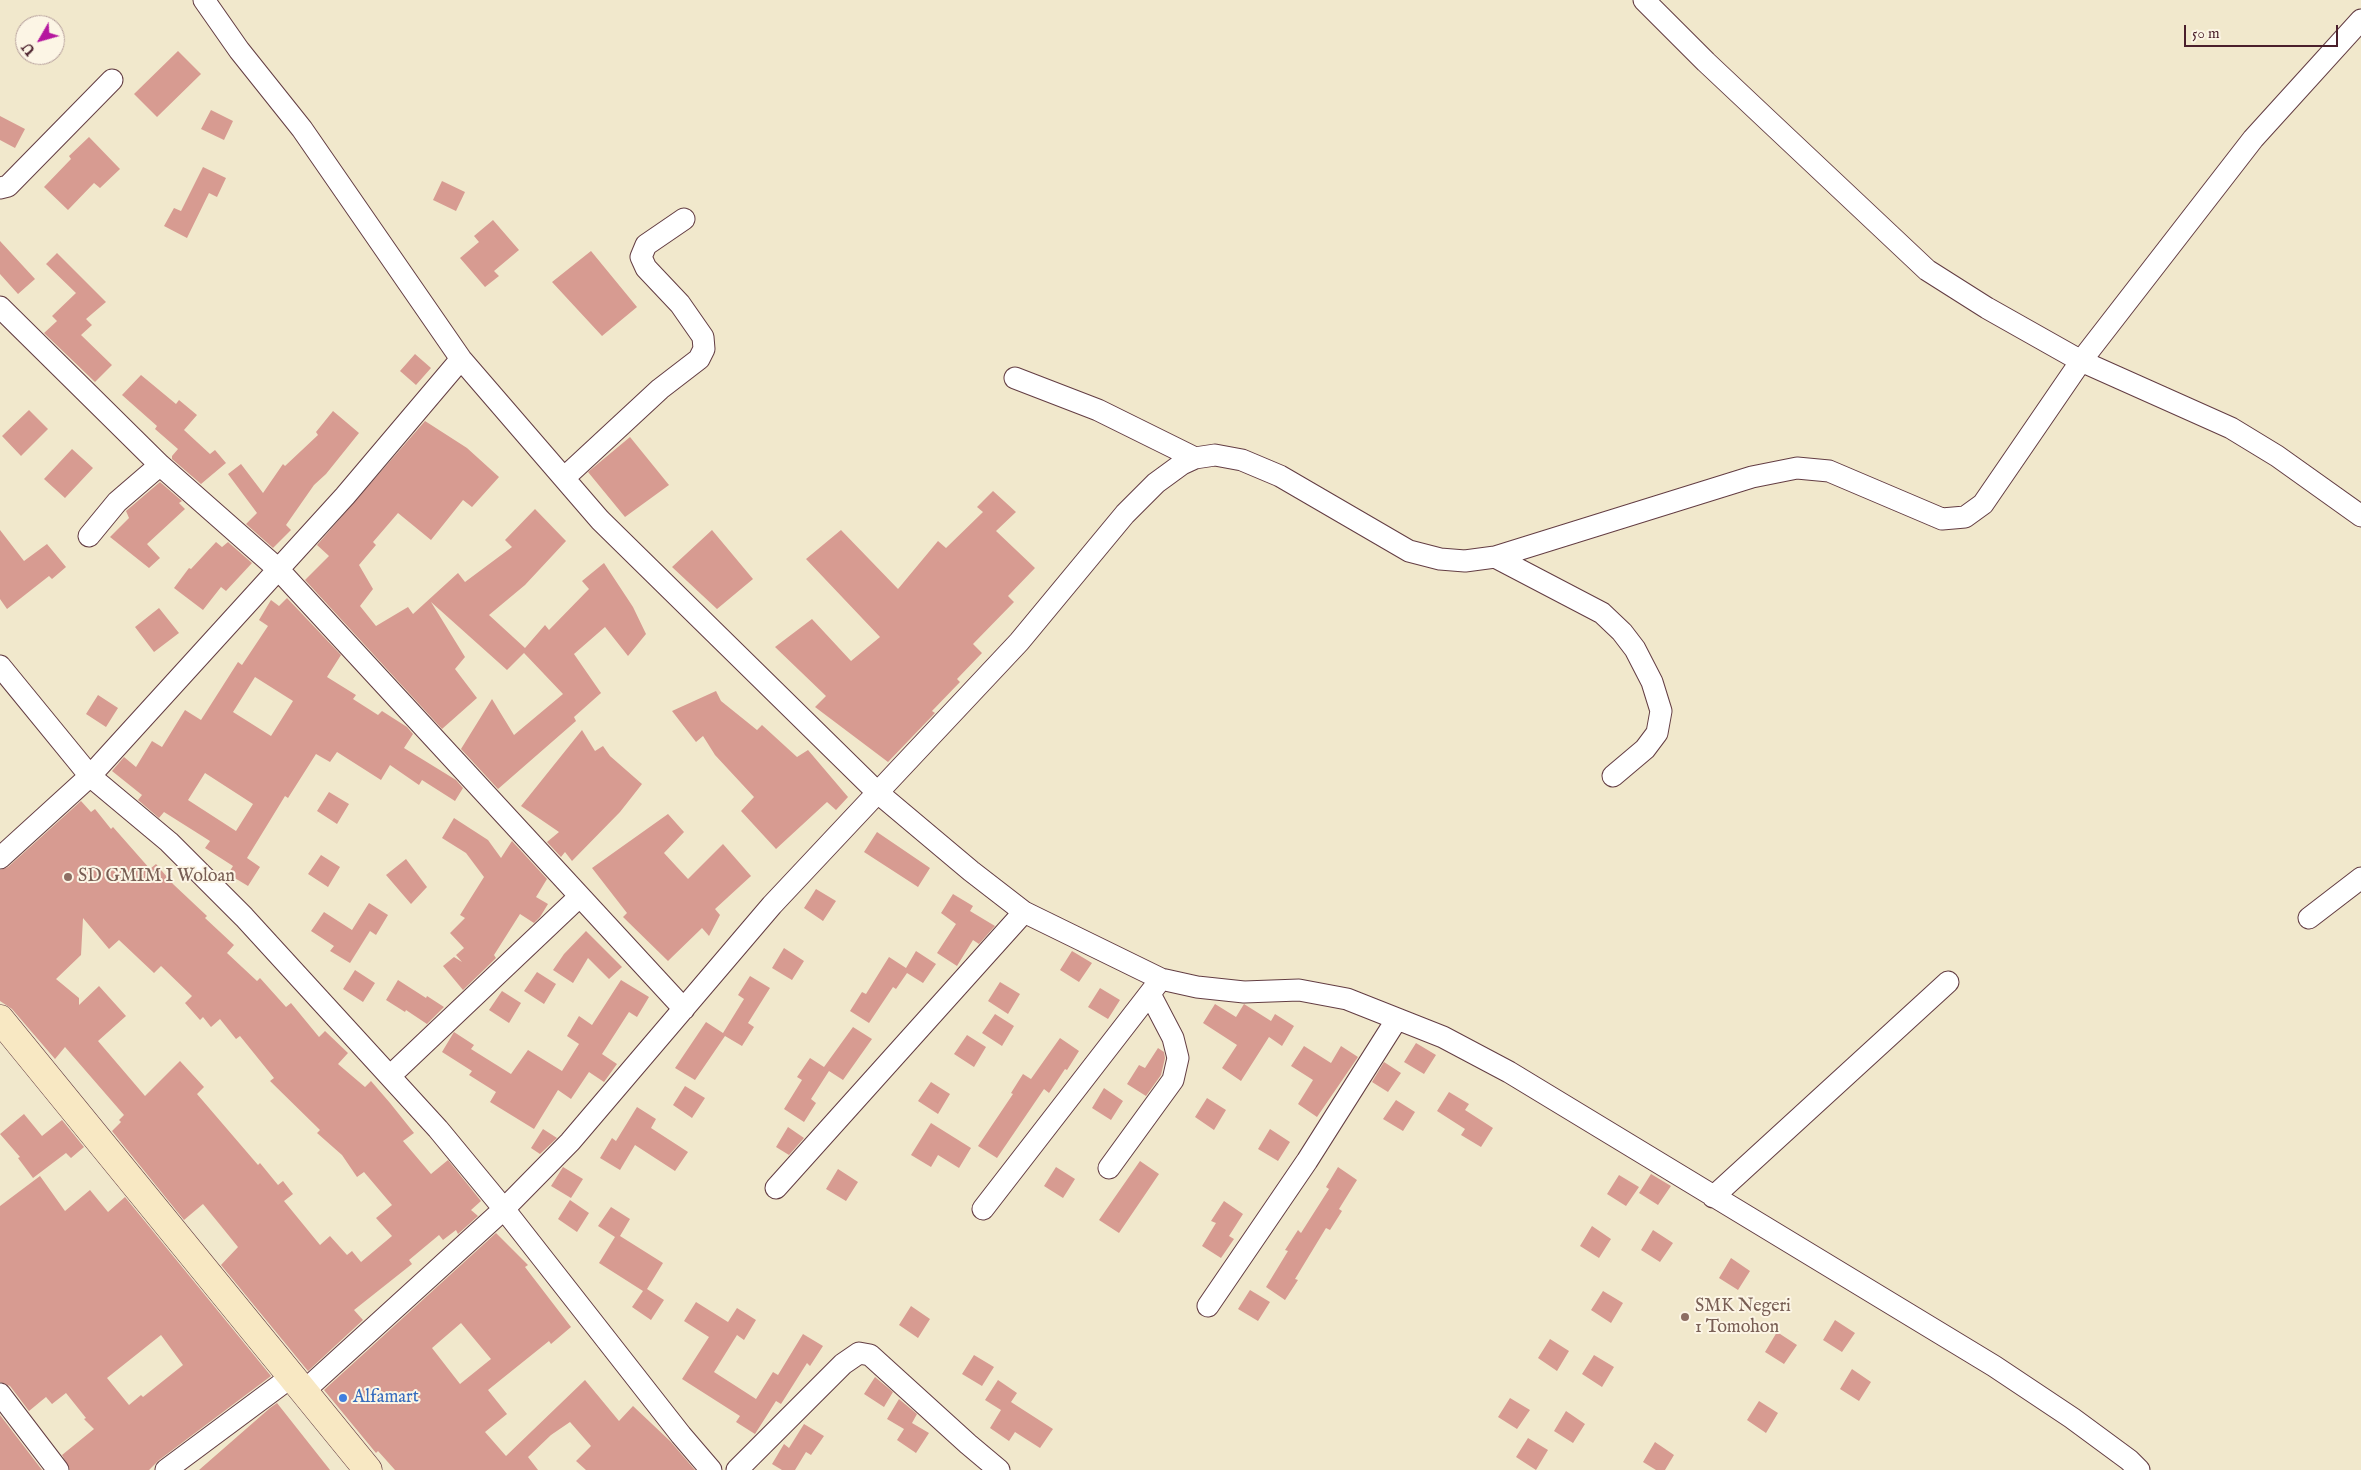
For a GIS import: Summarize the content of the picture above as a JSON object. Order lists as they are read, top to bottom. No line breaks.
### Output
{"places":["SD GMIM I Woloan","SMK Negeri 1 Tomohon","Alfamart"],"scale_bar":"50 m","north":"bottom left"}
